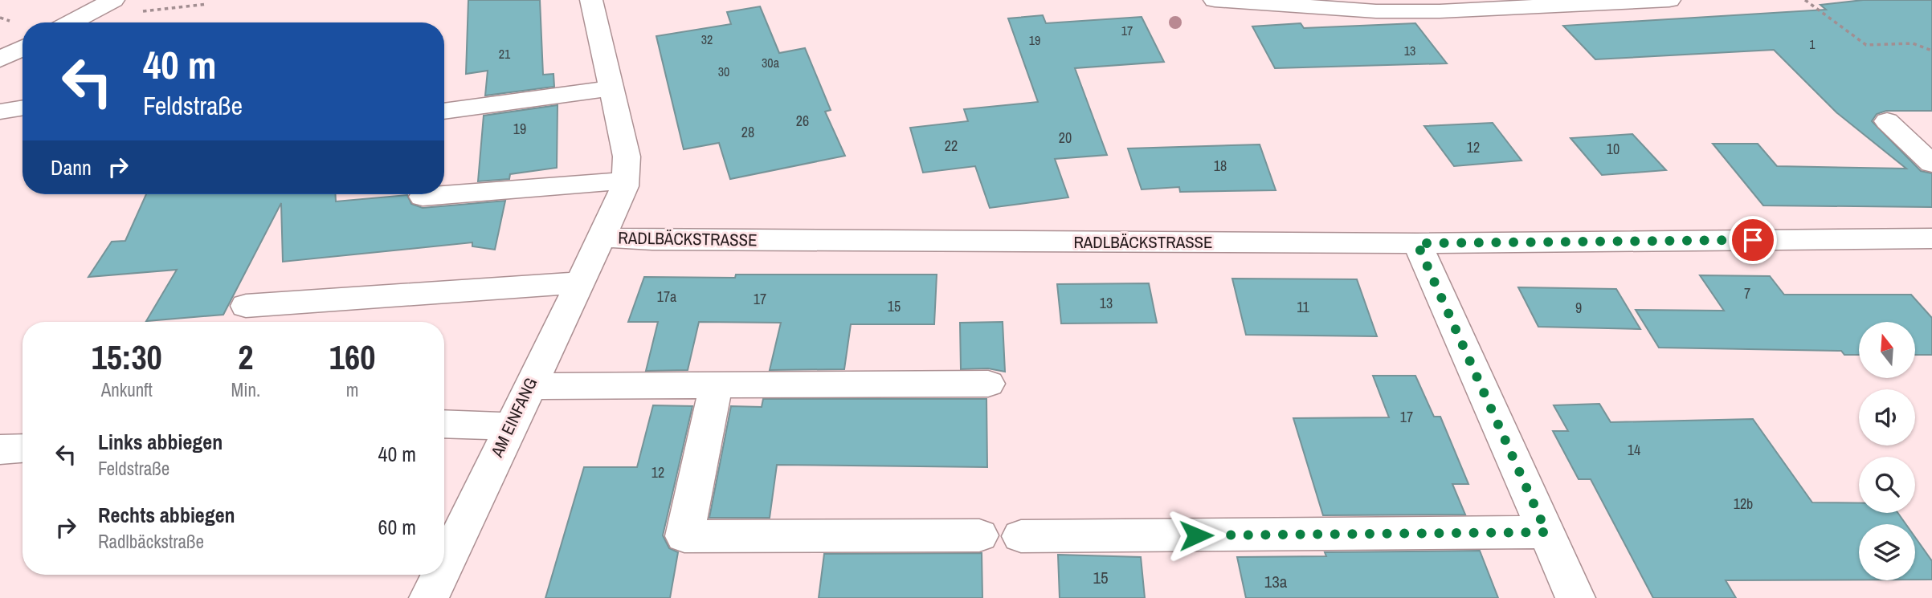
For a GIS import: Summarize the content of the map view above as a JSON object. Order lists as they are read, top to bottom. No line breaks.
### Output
{"streets":{"street":["RADLBÄCKSTRASSE","AM EINFANG"]},"crossings":[["RADLBÄCKSTRASSE","AM EINFANG"]],"house_numbers":["17","32","19","1","13","21","30a","30","26","19","28","20","22","12","10","18","7","17a","17","13","15","11","9","17","14","12","12b","15","13a"],"north":"top","page":{"turn":["40 m","Feldstraße"],"then":"Dann","eta":["15:30","Ankunft","2","Min.","160","m"],"list":[{"name":"Links abbiegen","note":"Feldstraße","value":"40 m"},{"name":"Rechts abbiegen","note":"Radlbäckstraße","value":"60 m"}]}}
